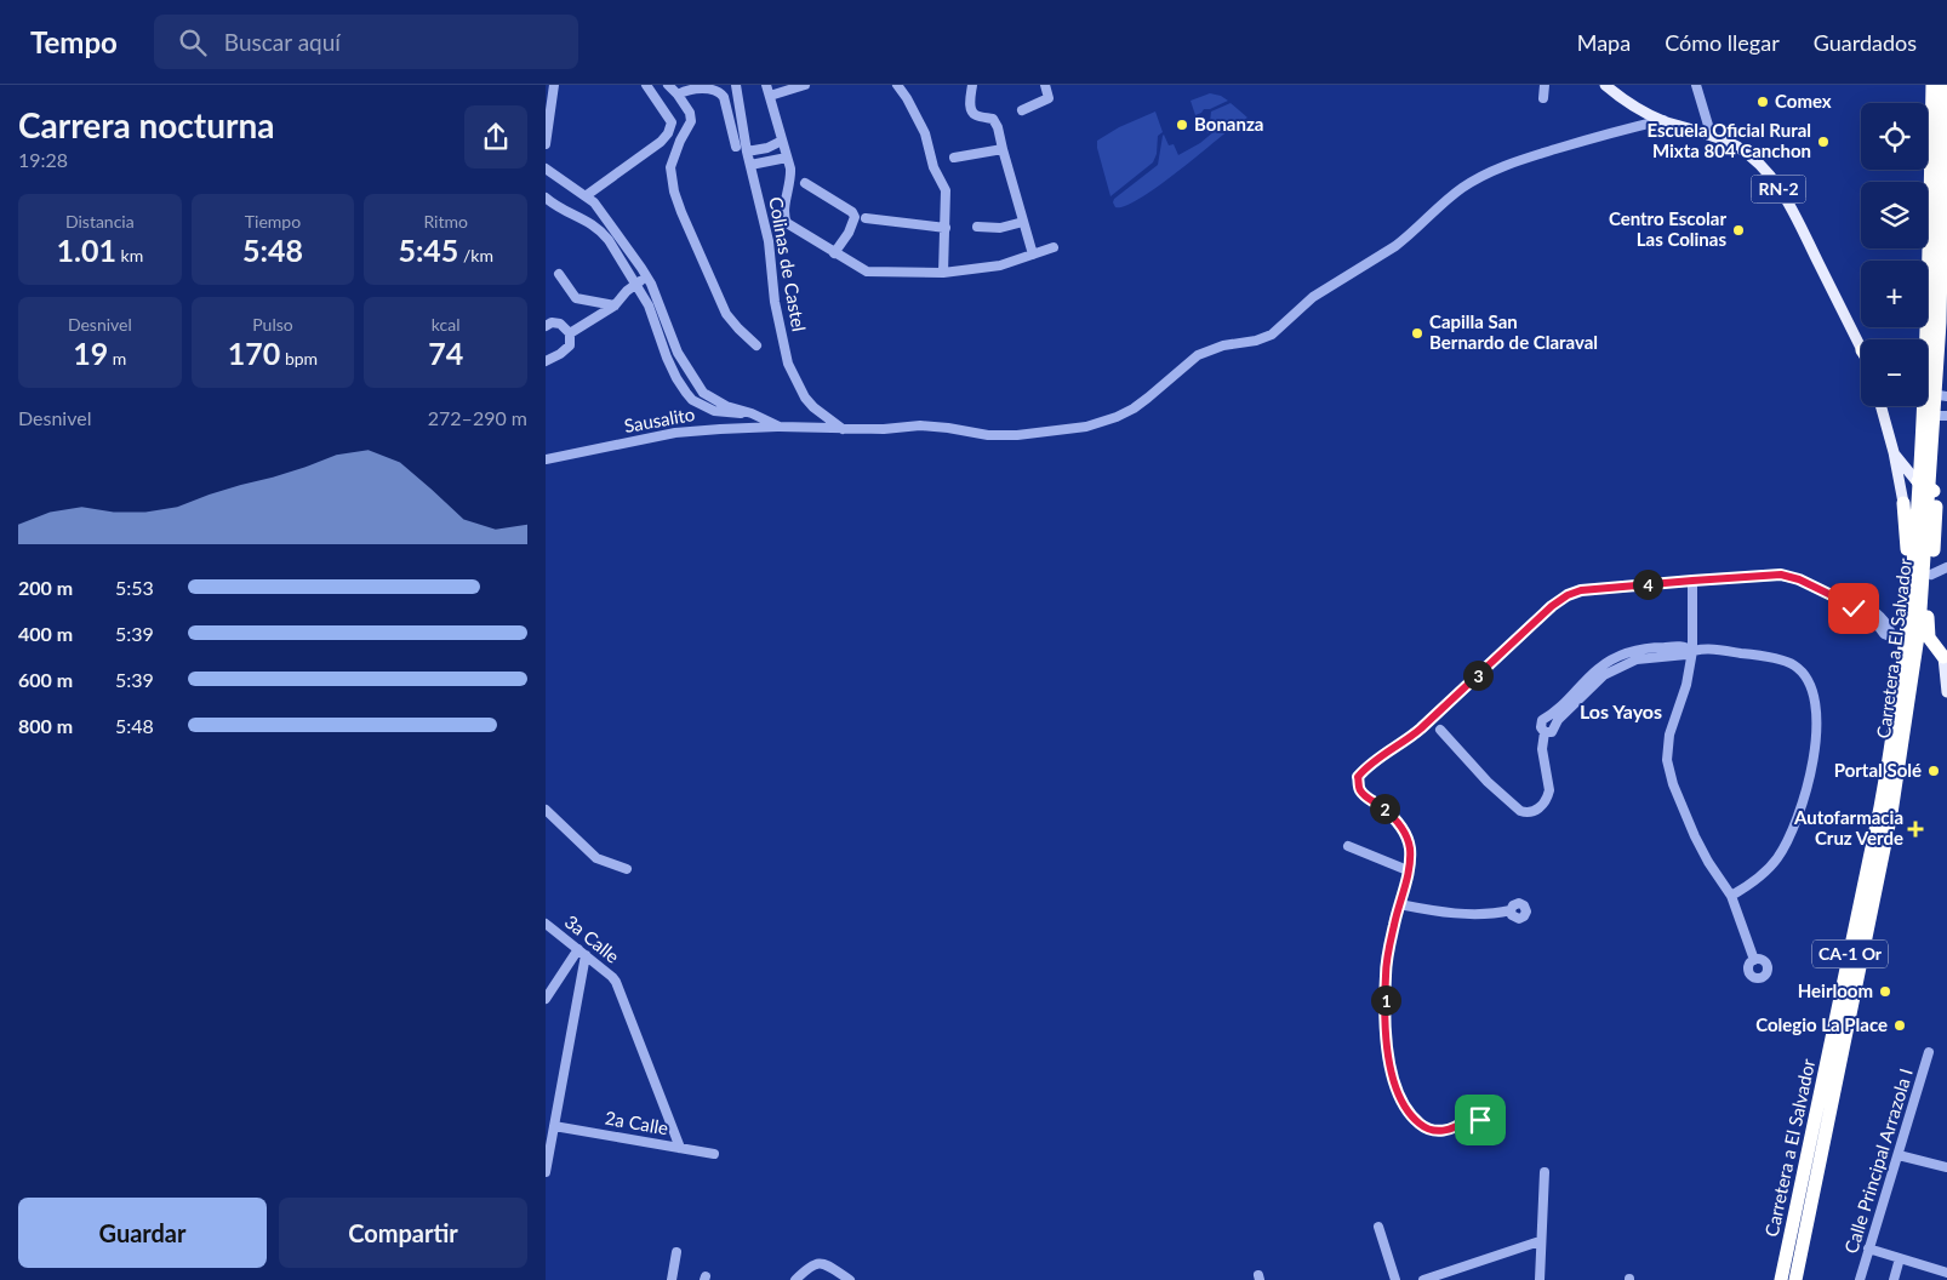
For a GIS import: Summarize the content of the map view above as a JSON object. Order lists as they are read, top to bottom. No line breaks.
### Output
{"streets":{"highway":["Carretera a El Salvador","CA-1 Or"],"main road":["RN-2"],"street":["Colinas de Castel","Sausalito","3a Calle","2a Calle","Calle Principal Arrazola I"]},"crossings":[["RN-2","Sausalito"],["Colinas de Castel","Sausalito"],["3a Calle","2a Calle"]],"districts":["Los Yayos"],"places":{"other":["Comex","Bonanza","Escuela Oficial Rural Mixta 804 Canchon","Centro Escolar Las Colinas","Capilla San Bernardo de Claraval","Portal Solé","Heirloom","Colegio La Place"],"health":["Autofarmacia Cruz Verde"]},"page":{"header":"Tempo","search":"Buscar aquí","nav":["Mapa","Cómo llegar","Guardados"],"heading":["Carrera nocturna","19:28"],"map_buttons":["+","−"],"stats":[["Distancia","1.01 km"],["Tiempo","5:48"],["Ritmo","5:45 /km"],["Desnivel","19 m"],["Pulso","170 bpm"],["kcal","74"]],"chart":["Desnivel","272–290 m"],"list":[{"name":"200 m","note":"5:53"},{"name":"400 m","note":"5:39"},{"name":"600 m","note":"5:39"},{"name":"800 m","note":"5:48"}],"pins":["4","3","2","1"],"buttons":["Guardar","Compartir"]}}
